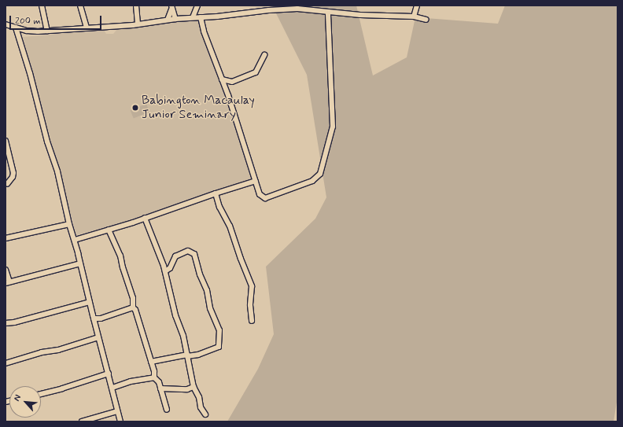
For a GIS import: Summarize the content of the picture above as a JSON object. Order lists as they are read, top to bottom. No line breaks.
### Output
{"places":["Babington Macaulay Junior Seminary"],"scale_bar":"200 m","north":"top left"}
